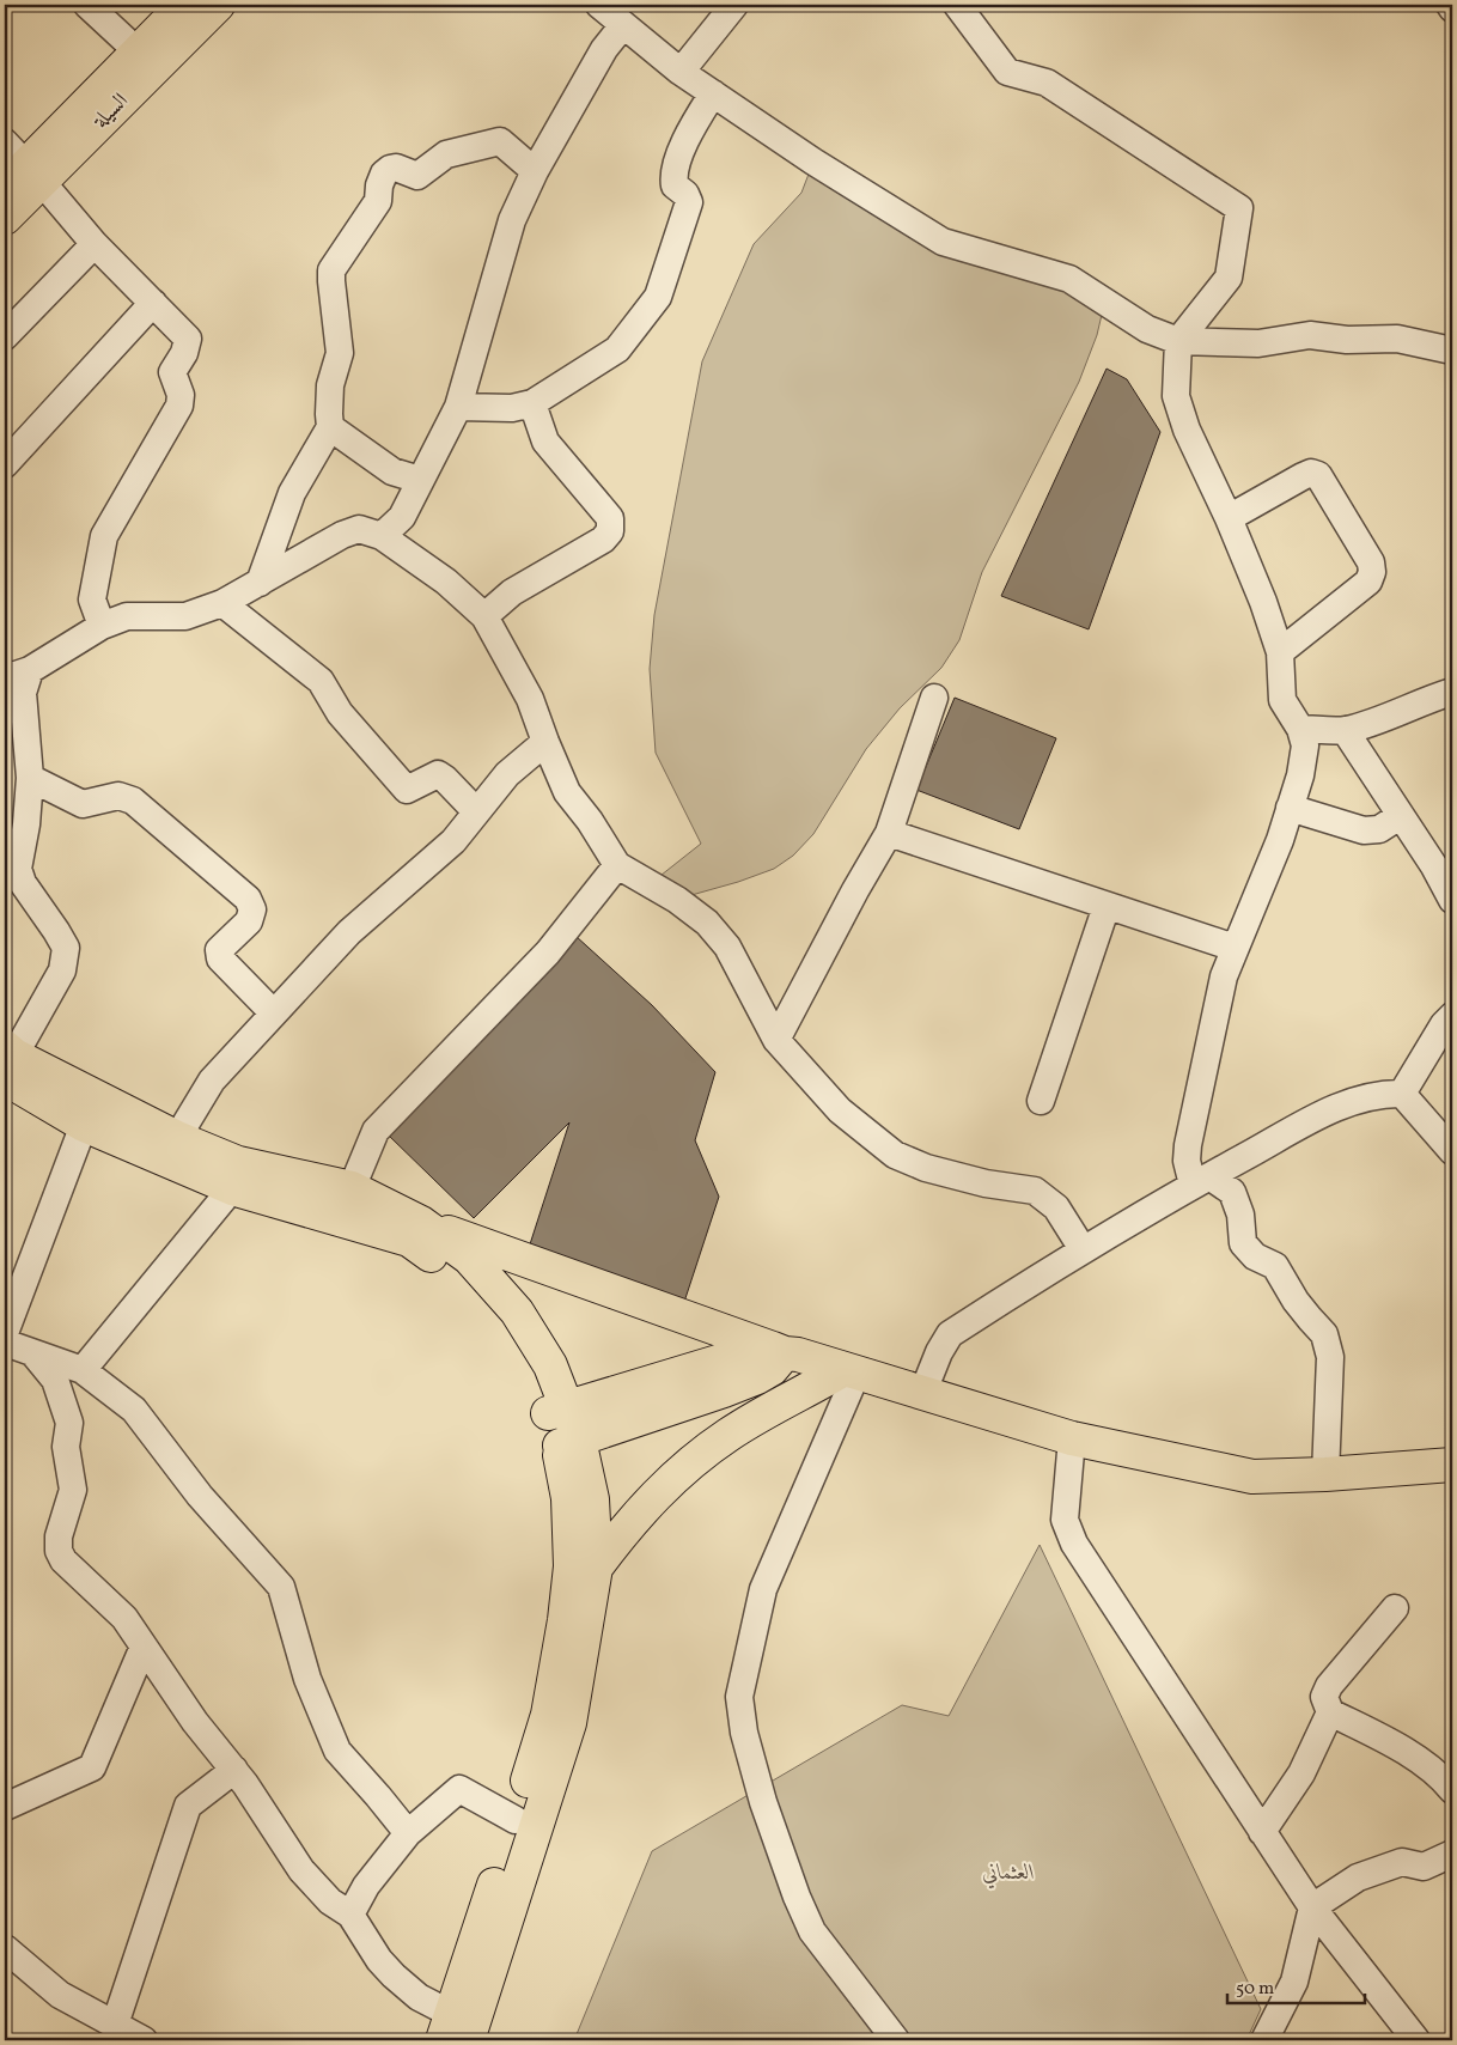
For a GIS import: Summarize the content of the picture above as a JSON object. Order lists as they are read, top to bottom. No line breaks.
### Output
{"streets":{"main road":["السيلة"]},"parks":["العثماني"],"scale_bar":"50 m"}
